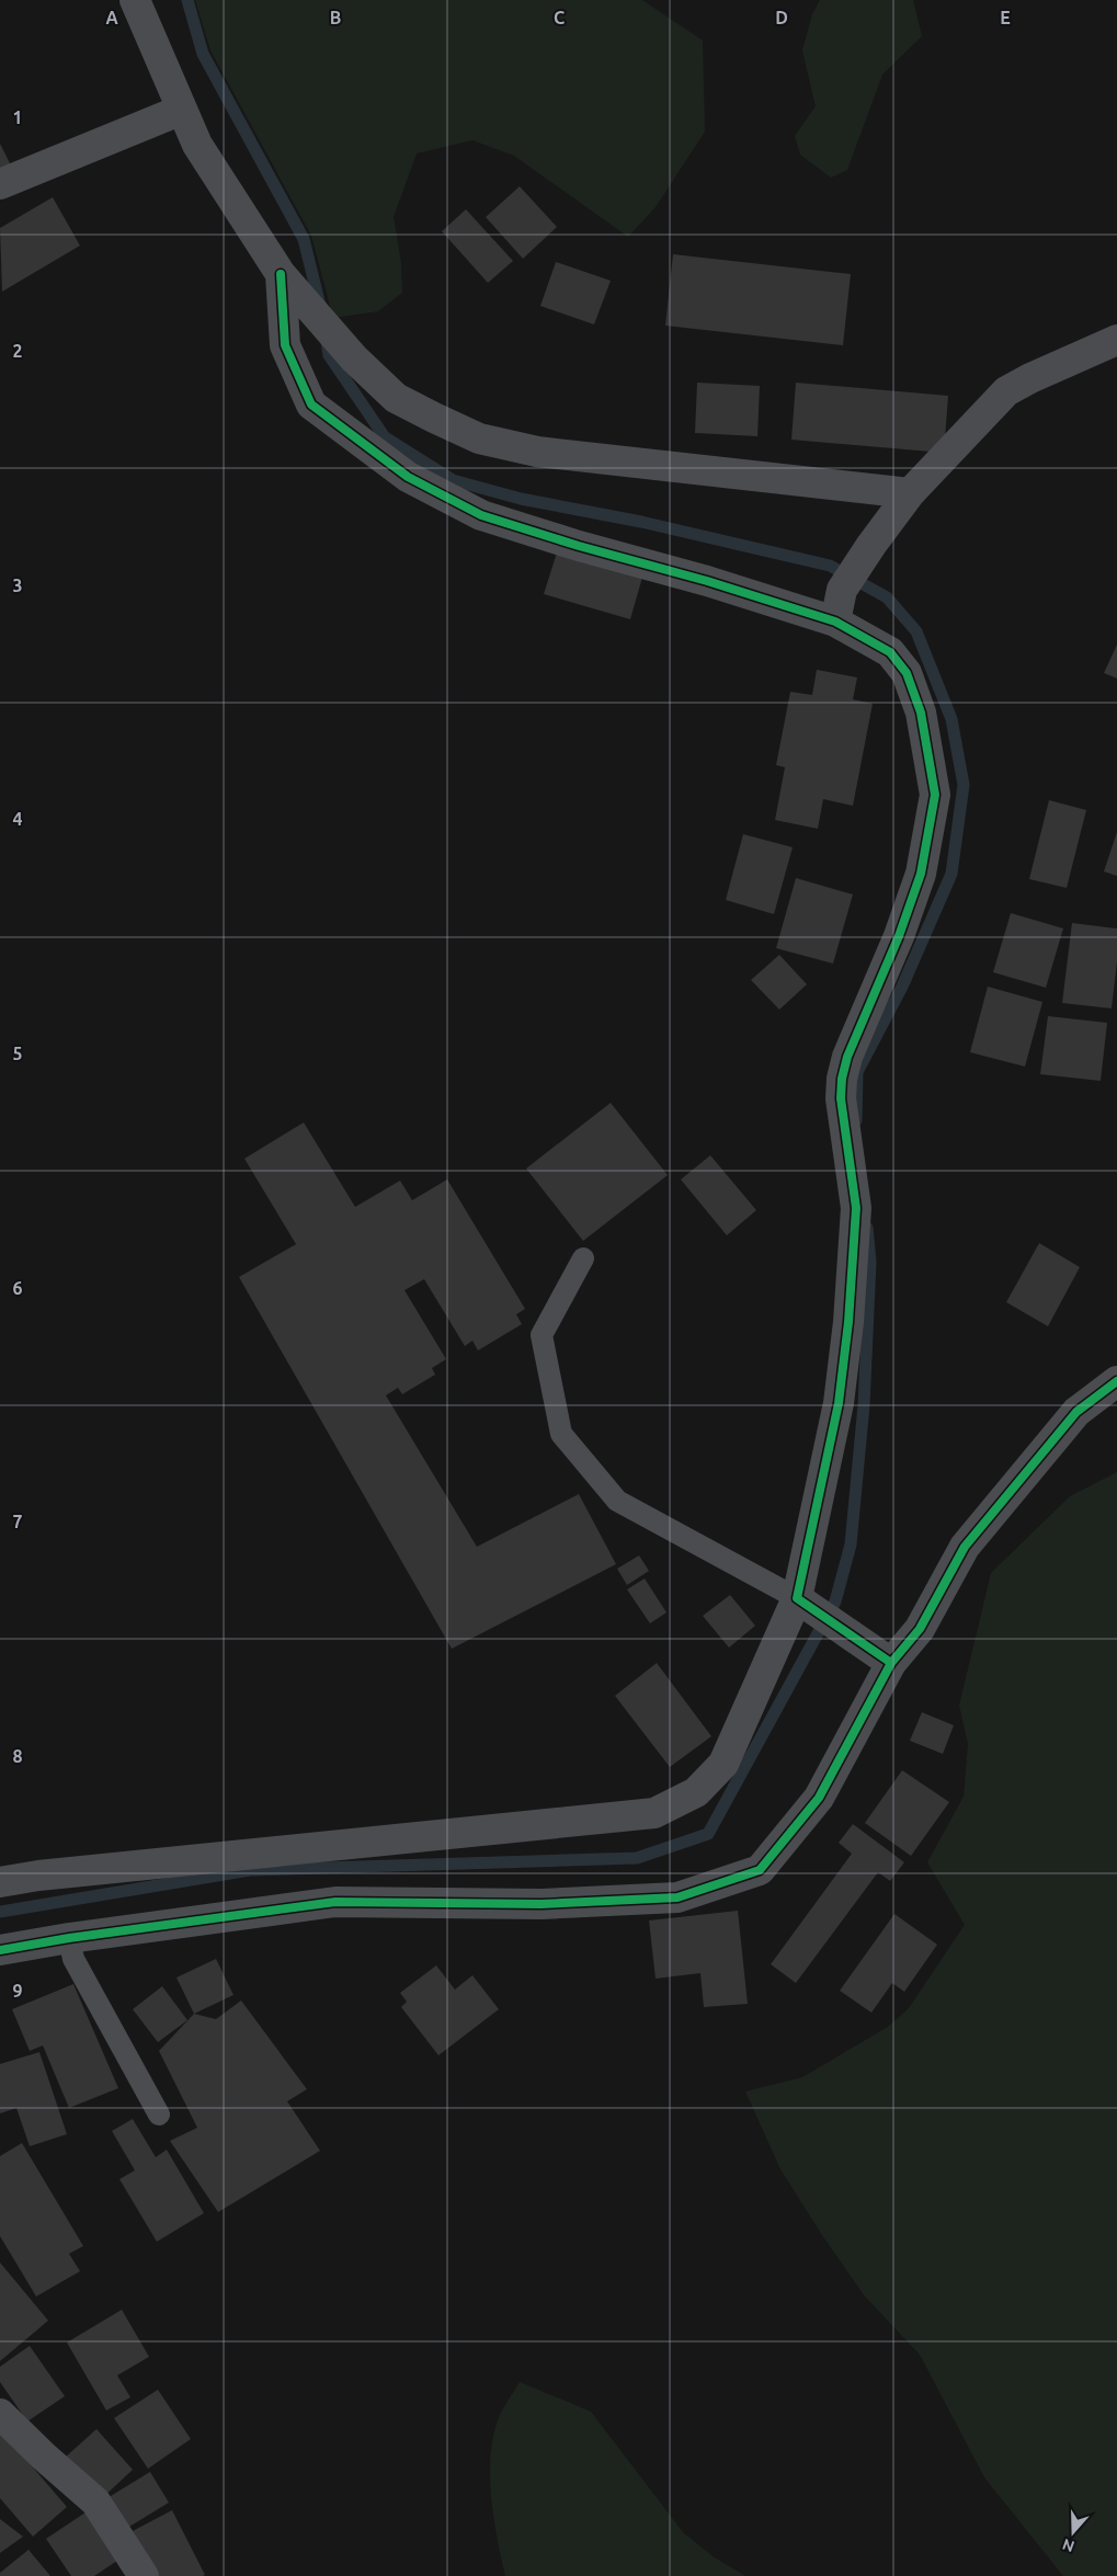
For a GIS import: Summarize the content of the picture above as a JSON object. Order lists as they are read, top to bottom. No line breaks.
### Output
{"north":"bottom","grid":{"columns":["A","B","C","D","E"],"rows":["1","2","3","4","5","6","7","8","9"]}}
